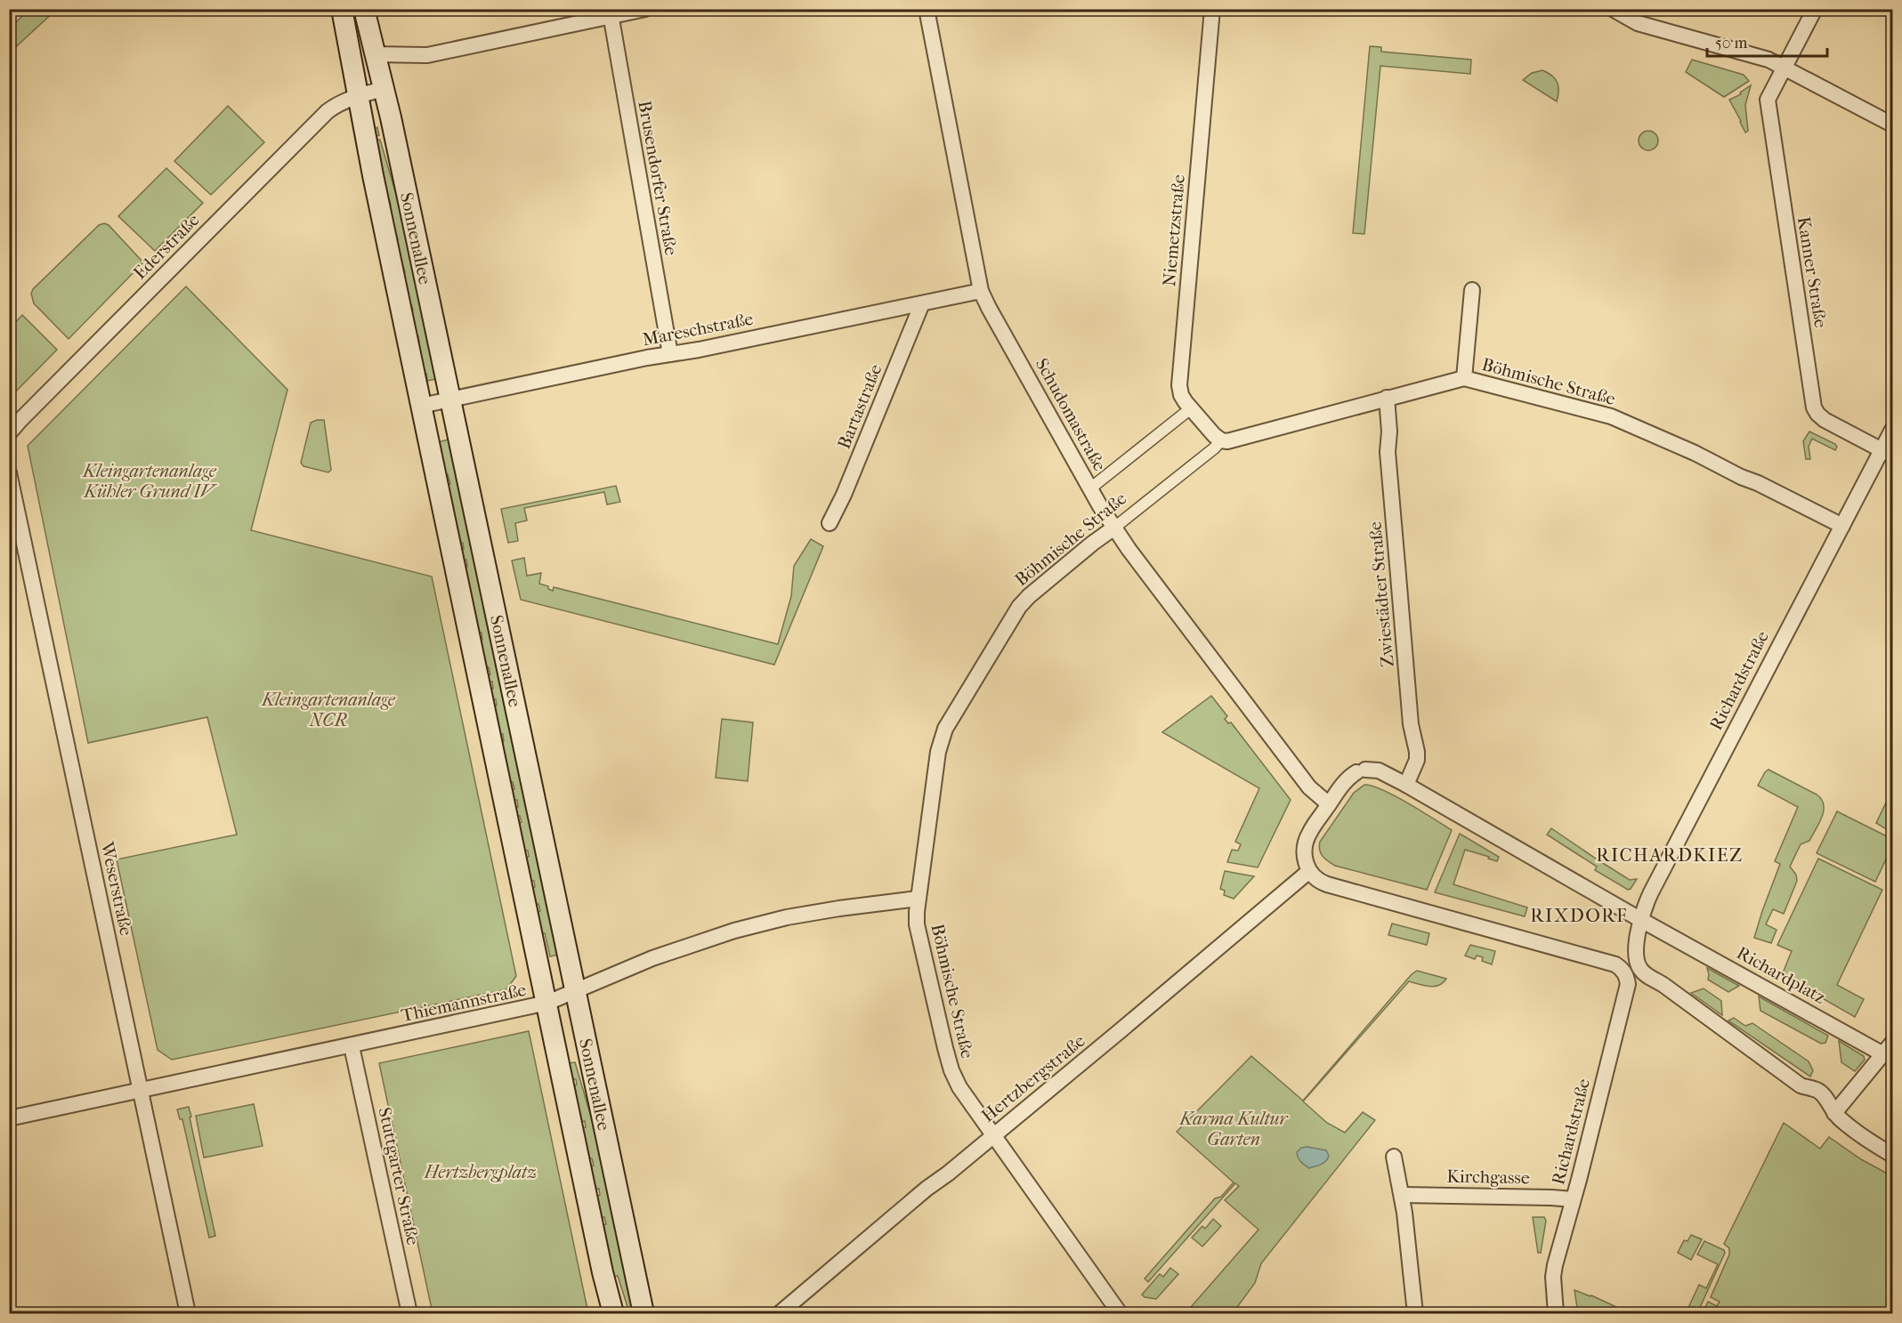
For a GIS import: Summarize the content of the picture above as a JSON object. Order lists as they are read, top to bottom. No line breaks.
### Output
{"streets":{"main road":["Sonnenallee"],"street":["Brusendorfer Straße","Niemetzstraße","Ederstraße","Kanner Straße","Mareschstraße","Böhmische Straße","Bartastraße","Schudomastraße","Zwiestädter Straße","Richardstraße","Weserstraße","Richardplatz","Thiemannstraße","Hertzbergstraße","Stuttgarter Straße","Kirchgasse"]},"crossings":[["Brusendorfer Straße","Mareschstraße"],["Niemetzstraße","Böhmische Straße"],["Sonnenallee","Ederstraße"],["Sonnenallee","Mareschstraße"],["Sonnenallee","Thiemannstraße"],["Kanner Straße","Richardstraße"],["Mareschstraße","Bartastraße"],["Mareschstraße","Schudomastraße"],["Böhmische Straße","Schudomastraße"],["Böhmische Straße","Zwiestädter Straße"],["Böhmische Straße","Richardstraße"],["Böhmische Straße","Thiemannstraße"],["Böhmische Straße","Hertzbergstraße"],["Schudomastraße","Richardplatz"],["Zwiestädter Straße","Richardplatz"],["Richardstraße","Richardplatz"],["Richardstraße","Hertzbergstraße"],["Richardstraße","Kirchgasse"],["Weserstraße","Thiemannstraße"],["Richardplatz","Hertzbergstraße"],["Thiemannstraße","Stuttgarter Straße"]],"districts":["RICHARDKIEZ","RIXDORF"],"parks":["Kleingartenanlage Kühler Grund IV","Kleingartenanlage NCR","Karma Kultur Garten","Hertzbergplatz"],"scale_bar":"50 m"}
